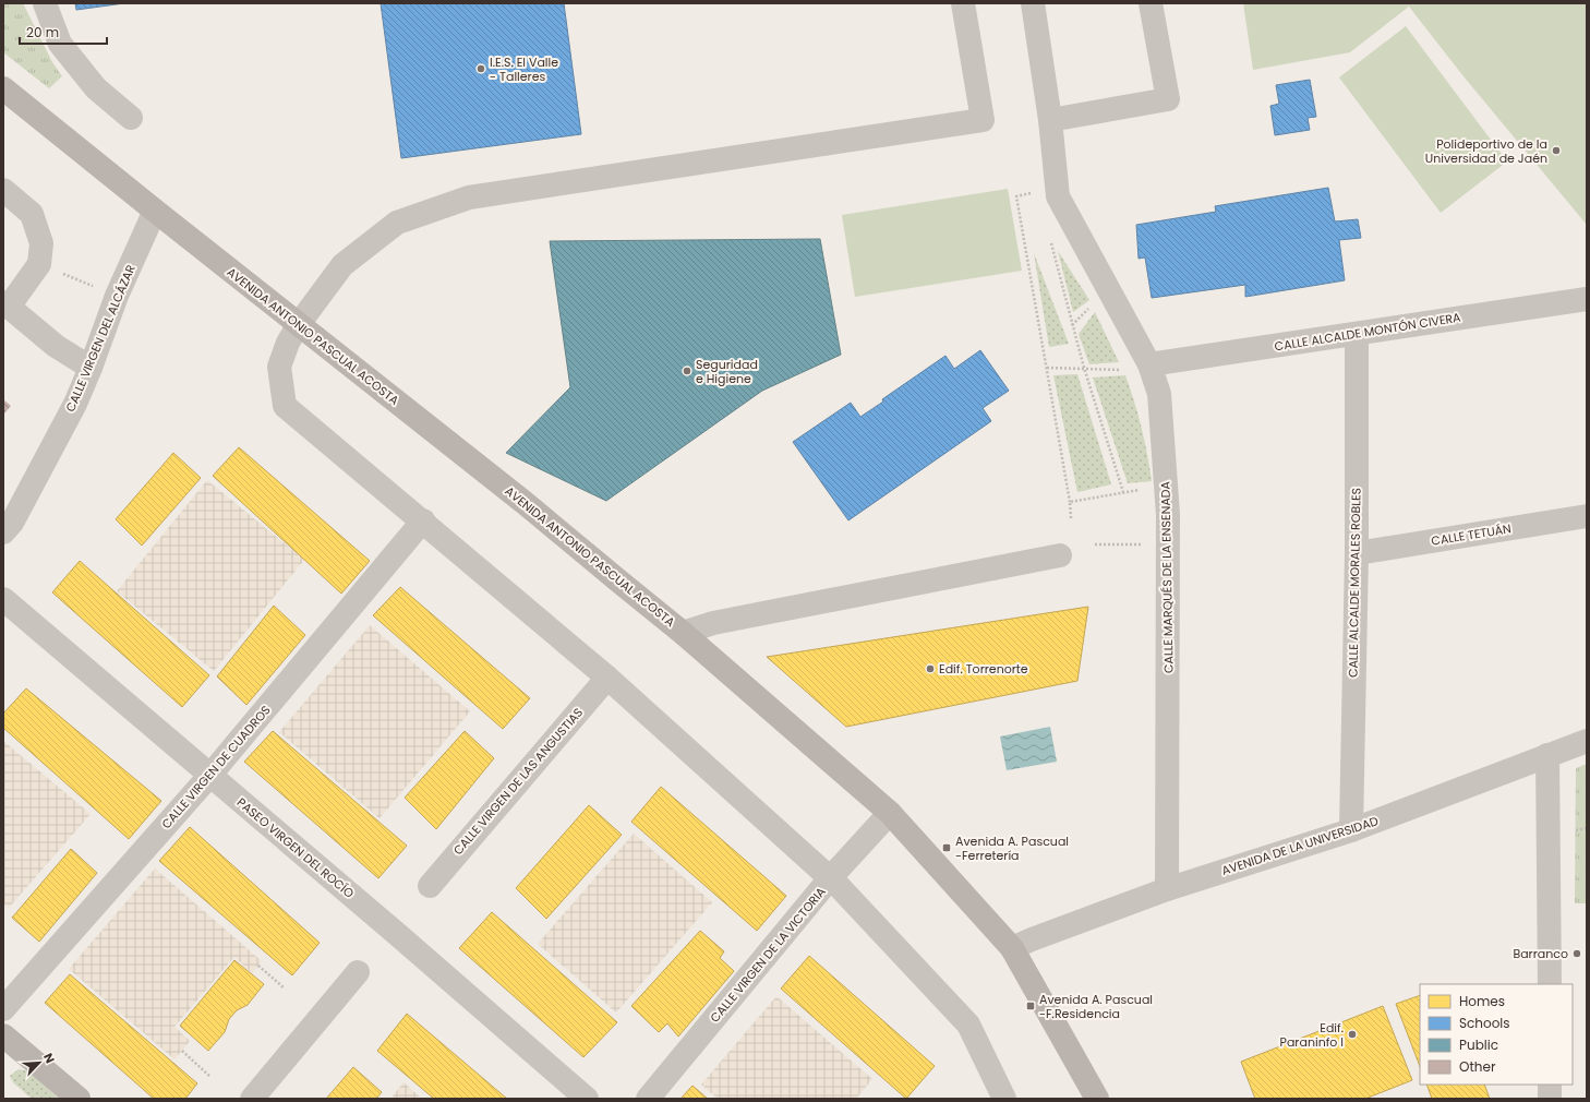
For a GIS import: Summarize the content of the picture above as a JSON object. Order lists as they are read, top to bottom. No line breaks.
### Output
{"streets":{"street":["CALLE ALCALDE MONTÓN CIVERA","AVENIDA ANTONIO PASCUAL ACOSTA","CALLE VIRGEN DEL ALCÁZAR","CALLE TETUÁN","CALLE MARQUÉS DE LA ENSENADA","CALLE ALCALDE MORALES ROBLES","CALLE VIRGEN DE CUADROS","CALLE VIRGEN DE LAS ANGUSTIAS","AVENIDA DE LA UNIVERSIDAD","PASEO VIRGEN DEL ROCÍO","CALLE VIRGEN DE LA VICTORIA"]},"crossings":[["CALLE ALCALDE MONTÓN CIVERA","CALLE MARQUÉS DE LA ENSENADA"],["CALLE ALCALDE MONTÓN CIVERA","CALLE ALCALDE MORALES ROBLES"],["AVENIDA ANTONIO PASCUAL ACOSTA","CALLE VIRGEN DEL ALCÁZAR"],["AVENIDA ANTONIO PASCUAL ACOSTA","AVENIDA DE LA UNIVERSIDAD"],["AVENIDA ANTONIO PASCUAL ACOSTA","CALLE VIRGEN DE LA VICTORIA"],["CALLE TETUÁN","CALLE ALCALDE MORALES ROBLES"],["CALLE MARQUÉS DE LA ENSENADA","AVENIDA DE LA UNIVERSIDAD"],["CALLE ALCALDE MORALES ROBLES","AVENIDA DE LA UNIVERSIDAD"],["CALLE VIRGEN DE CUADROS","PASEO VIRGEN DEL ROCÍO"]],"places":{"other":["I.E.S. El Valle - Talleres","Polideportivo de la Universidad de Jaén","Seguridad e Higiene","Edif. Torrenorte","Barranco","Edif. Paraninfo I"],"transit":["Avenida A. Pascual -Ferretería","Avenida A. Pascual -F.Residencia"]},"legend":["Homes","Schools","Public","Other"],"scale_bar":"20 m","north":"top right"}
